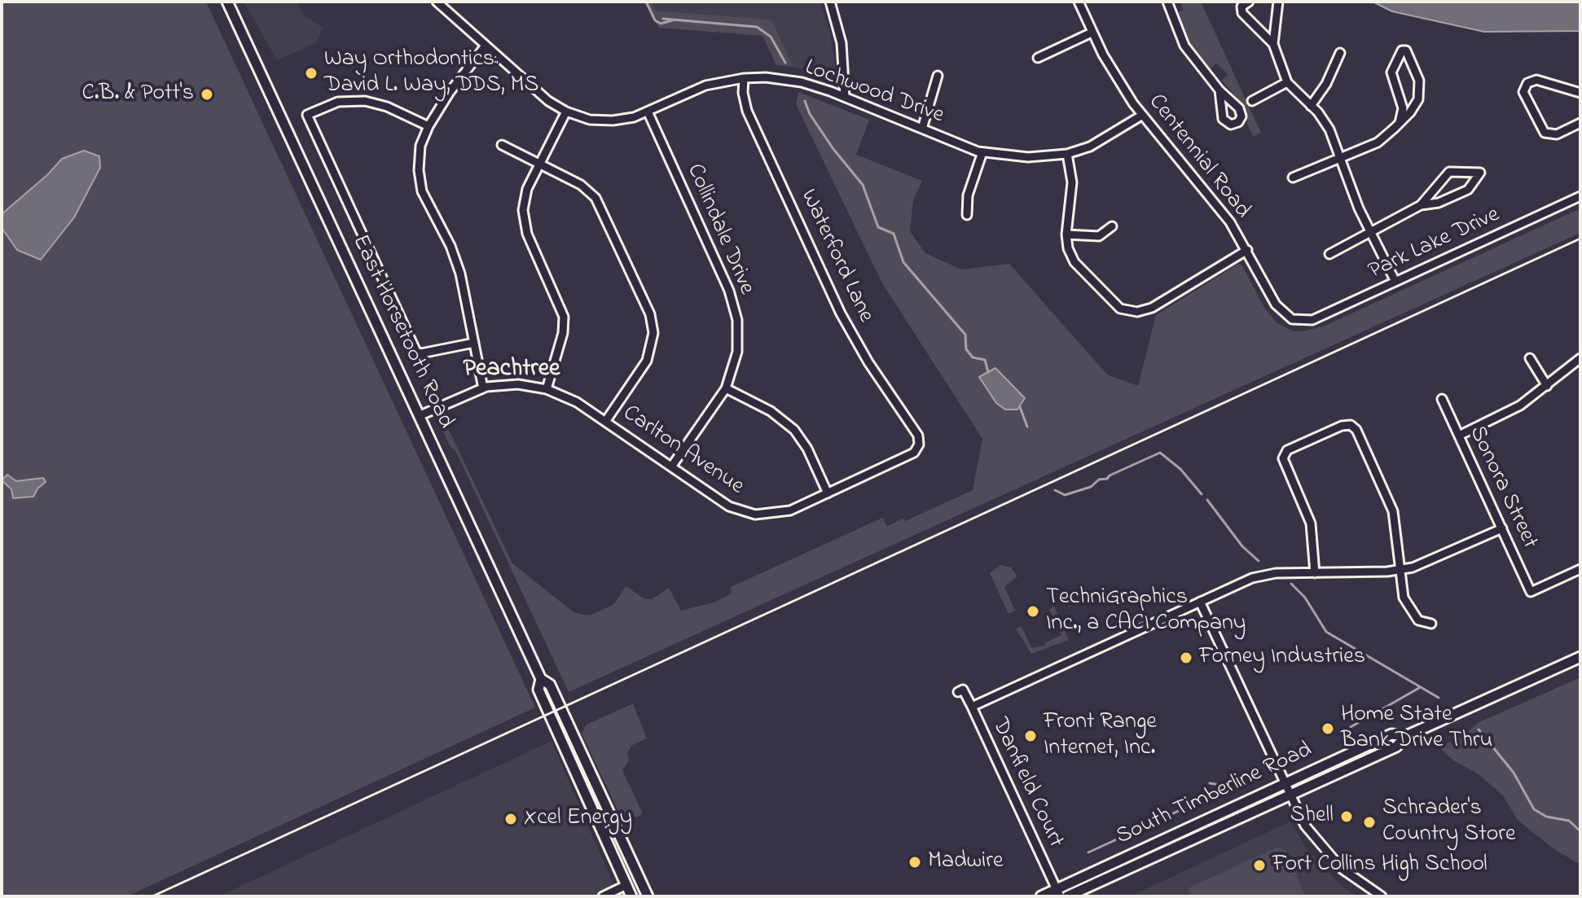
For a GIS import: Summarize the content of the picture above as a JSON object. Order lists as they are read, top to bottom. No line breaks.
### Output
{"streets":{"main road":["East Horsetooth Road","South Timberline Road"],"street":["Lochwood Drive","Centennial Road","Collindale Drive","Park Lake Drive","Waterford Lane","Carlton Avenue","Sonora Street","Danfield Court"]},"crossings":[["Lochwood Drive","Centennial Road"],["Lochwood Drive","Collindale Drive"],["Lochwood Drive","Waterford Lane"],["Centennial Road","Park Lake Drive"],["Collindale Drive","Carlton Avenue"],["Waterford Lane","Carlton Avenue"],["East Horsetooth Road","Carlton Avenue"],["Danfield Court","South Timberline Road"]],"districts":["Peachtree"],"places":["Way Orthodontics: David L. Way, DDS, MS","C.B. & Pott's","TechniGraphics Inc., a CACI Company","Forney Industries","Home State Bank Drive Thru","Front Range Internet, Inc.","Shell","Xcel Energy","Schrader's Country Store","Madwire","Fort Collins High School"]}
